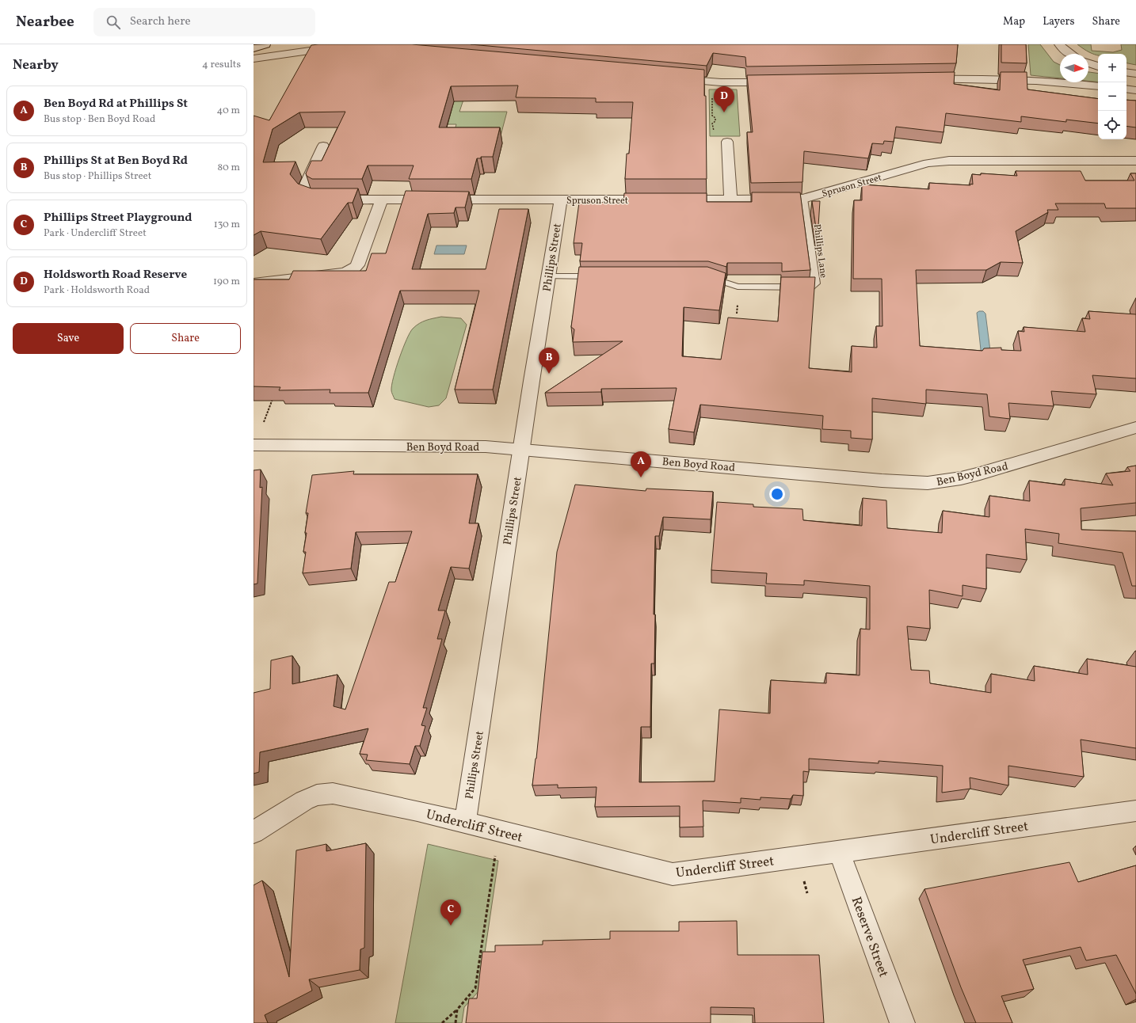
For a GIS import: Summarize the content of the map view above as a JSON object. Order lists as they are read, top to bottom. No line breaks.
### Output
{"streets":{"street":["Spruson Street","Phillips Street","Ben Boyd Road","Undercliff Street","Reserve Street"],"lane":["Phillips Lane"]},"crossings":[["Spruson Street","Phillips Lane"],["Spruson Street","Phillips Street"],["Phillips Street","Ben Boyd Road"],["Phillips Street","Undercliff Street"],["Undercliff Street","Reserve Street"]],"north":"right","page":{"header":"Nearbee","search":"Search here","nav":["Map","Layers","Share"],"heading":["Nearby","4 results"],"map_buttons":["+","−"],"list":[{"mark":"A","name":"Ben Boyd Rd at Phillips St","note":"Bus stop · Ben Boyd Road","value":"40 m"},{"mark":"B","name":"Phillips St at Ben Boyd Rd","note":"Bus stop · Phillips Street","value":"80 m"},{"mark":"C","name":"Phillips Street Playground","note":"Park · Undercliff Street","value":"130 m"},{"mark":"D","name":"Holdsworth Road Reserve","note":"Park · Holdsworth Road","value":"190 m"}],"pins":["D","B","A","C"],"buttons":["Save","Share"]}}
